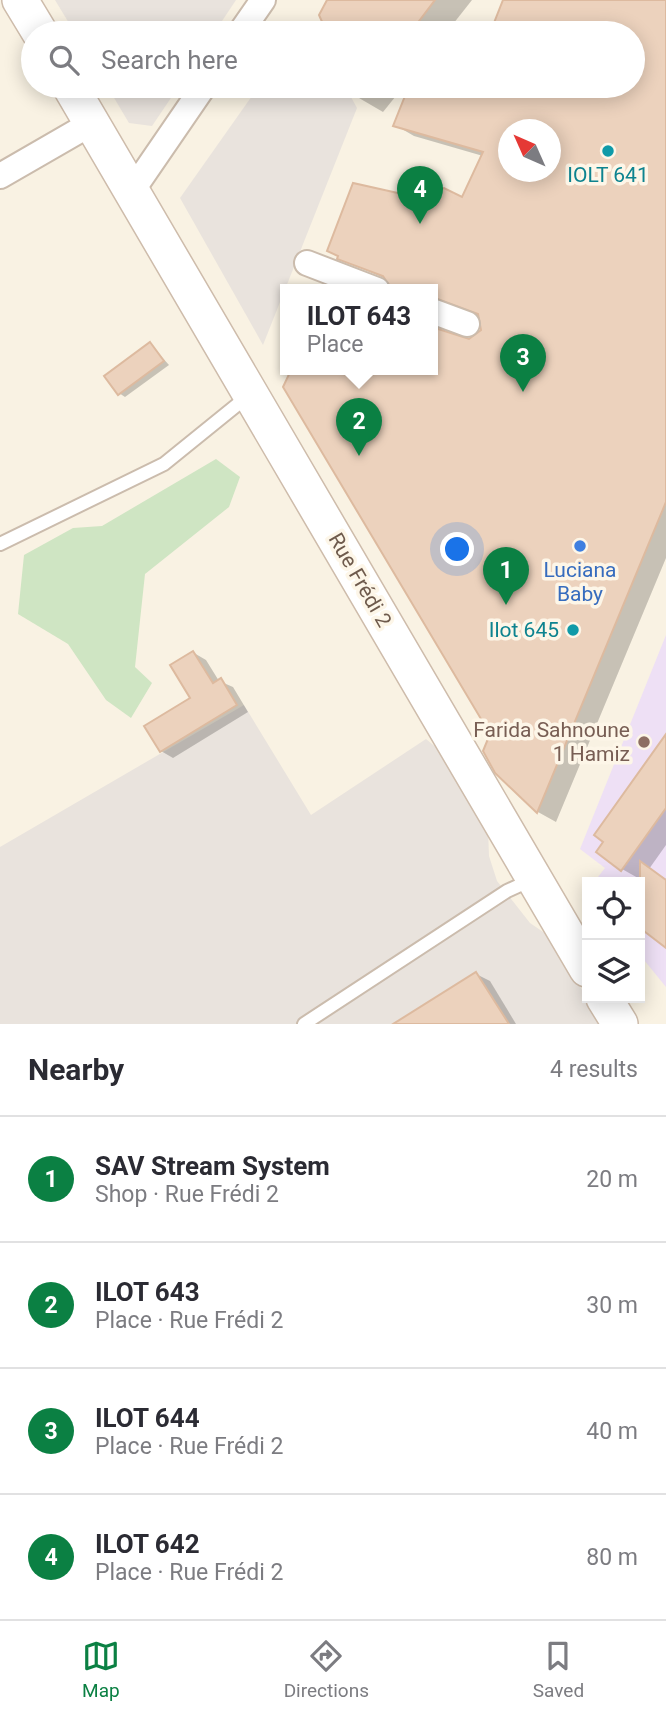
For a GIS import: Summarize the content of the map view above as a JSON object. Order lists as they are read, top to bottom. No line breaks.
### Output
{"streets":{"street":["Rue Frédi 2"]},"places":["IOLT 641","Luciana Baby","Ilot 645","Farida Sahnoune 1 Hamiz"],"north":"top left","page":{"search":"Search here","pins":["4","3","2","1"],"popup":["ILOT 643","Place"],"heading":["Nearby","4 results"],"list":[{"mark":"1","name":"SAV Stream System","note":"Shop · Rue Frédi 2","value":"20 m"},{"mark":"2","name":"ILOT 643","note":"Place · Rue Frédi 2","value":"30 m"},{"mark":"3","name":"ILOT 644","note":"Place · Rue Frédi 2","value":"40 m"},{"mark":"4","name":"ILOT 642","note":"Place · Rue Frédi 2","value":"80 m"}],"nav":["Map","Directions","Saved"]}}
